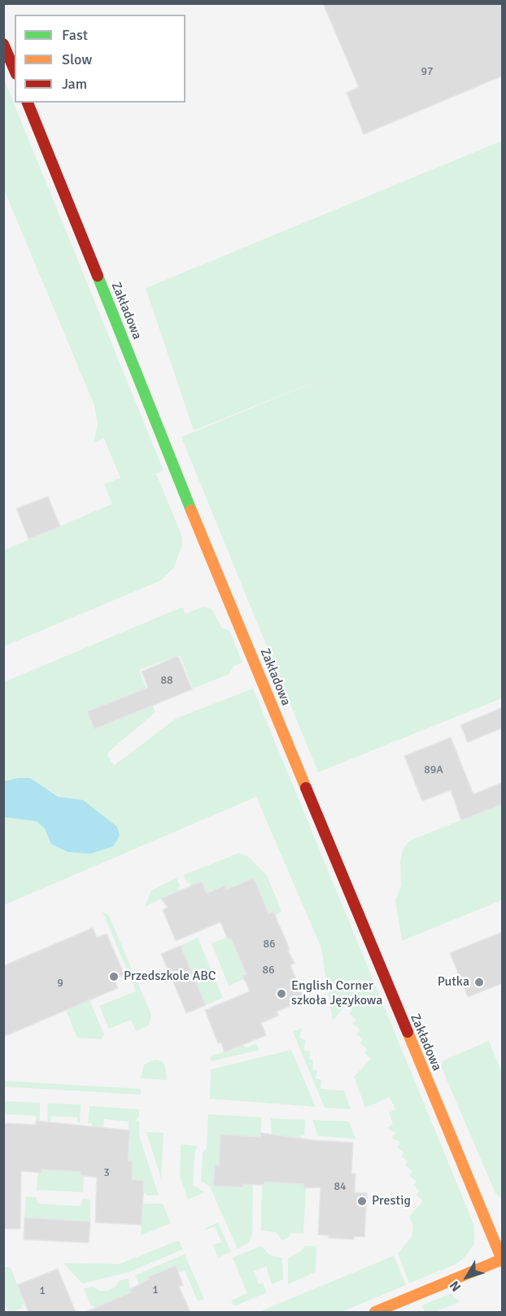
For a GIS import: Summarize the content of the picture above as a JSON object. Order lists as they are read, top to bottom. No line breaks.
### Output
{"streets":{"street":["Zakładowa"]},"places":["Przedszkole ABC","Putka","English Corner szkoła Językowa","Prestig"],"house_numbers":["97","88","89A","86","86","9","3","84","1","1"],"legend":["Fast","Slow","Jam"],"north":"bottom left"}
